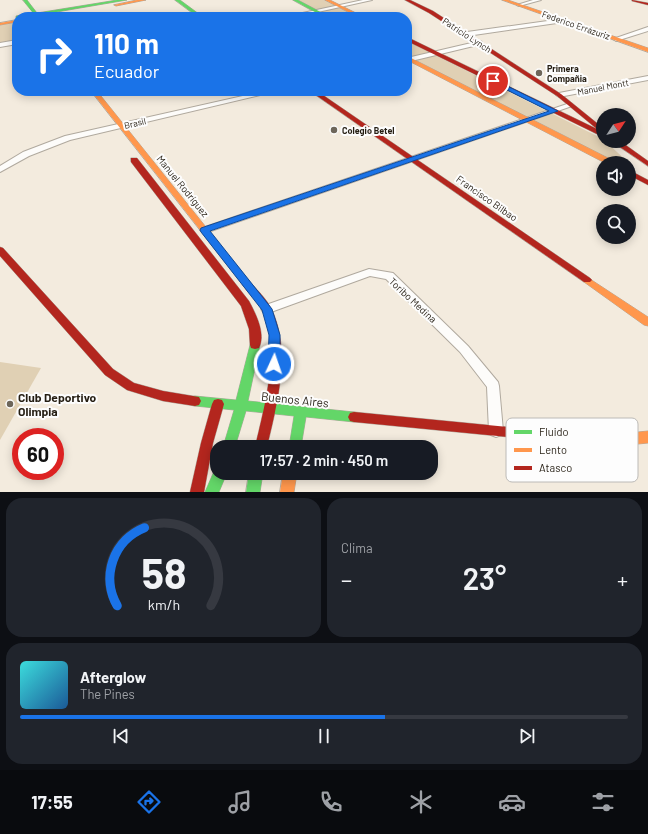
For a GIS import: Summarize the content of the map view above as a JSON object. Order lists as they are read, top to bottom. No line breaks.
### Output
{"streets":{"main road":["Federico Errázuriz","Patricio Lynch","Manuel Rodríguez","Francisco Bilbao","Buenos Aires"],"street":["Manuel Montt","Brasil","Toribo Medina"]},"crossings":[["Patricio Lynch","Manuel Montt"],["Brasil","Manuel Rodríguez"],["Manuel Rodríguez","Toribo Medina"],["Manuel Rodríguez","Buenos Aires"],["Toribo Medina","Buenos Aires"]],"places":["Primera Compañia","Colegio Betel","Club Deportivo Olimpia"],"legend":["Fluido","Lento","Atasco"],"north":"top right","page":{"turn":["110 m","Ecuador"],"limit":"60","trip":"17:57 · 2 min · 450 m","tile":"Clima","heat":["−","23°","+"],"song":["Afterglow","The Pines"],"tabs":"17:55","gauge":["58","km/h"]}}
